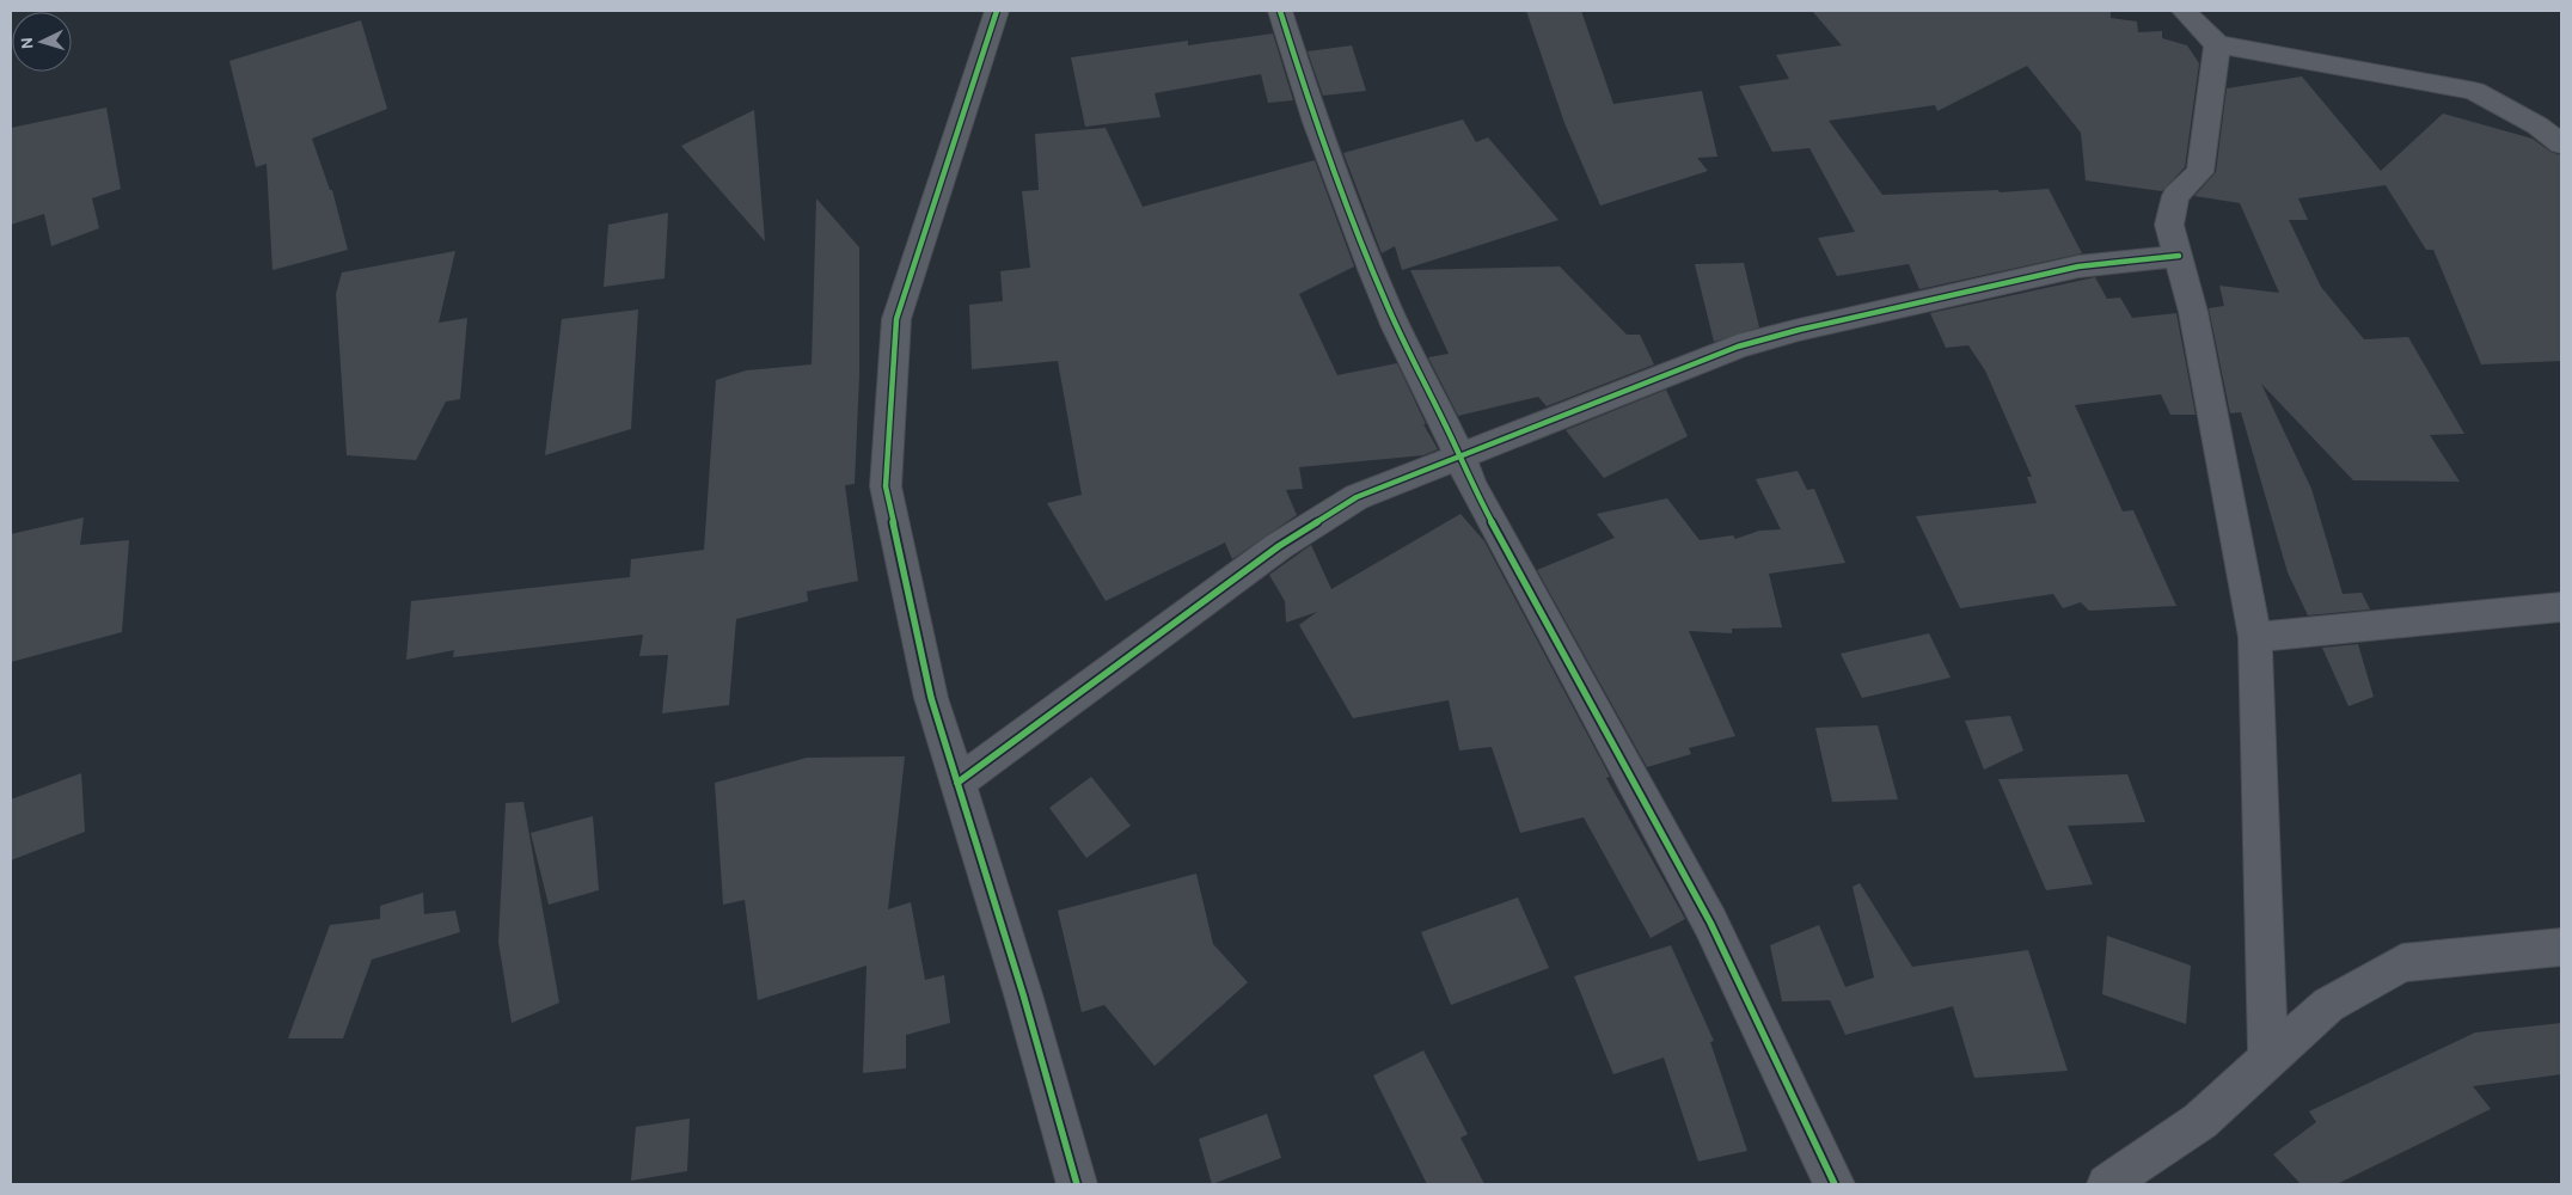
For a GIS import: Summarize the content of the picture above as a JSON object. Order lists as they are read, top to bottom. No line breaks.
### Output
{"north":"left"}
